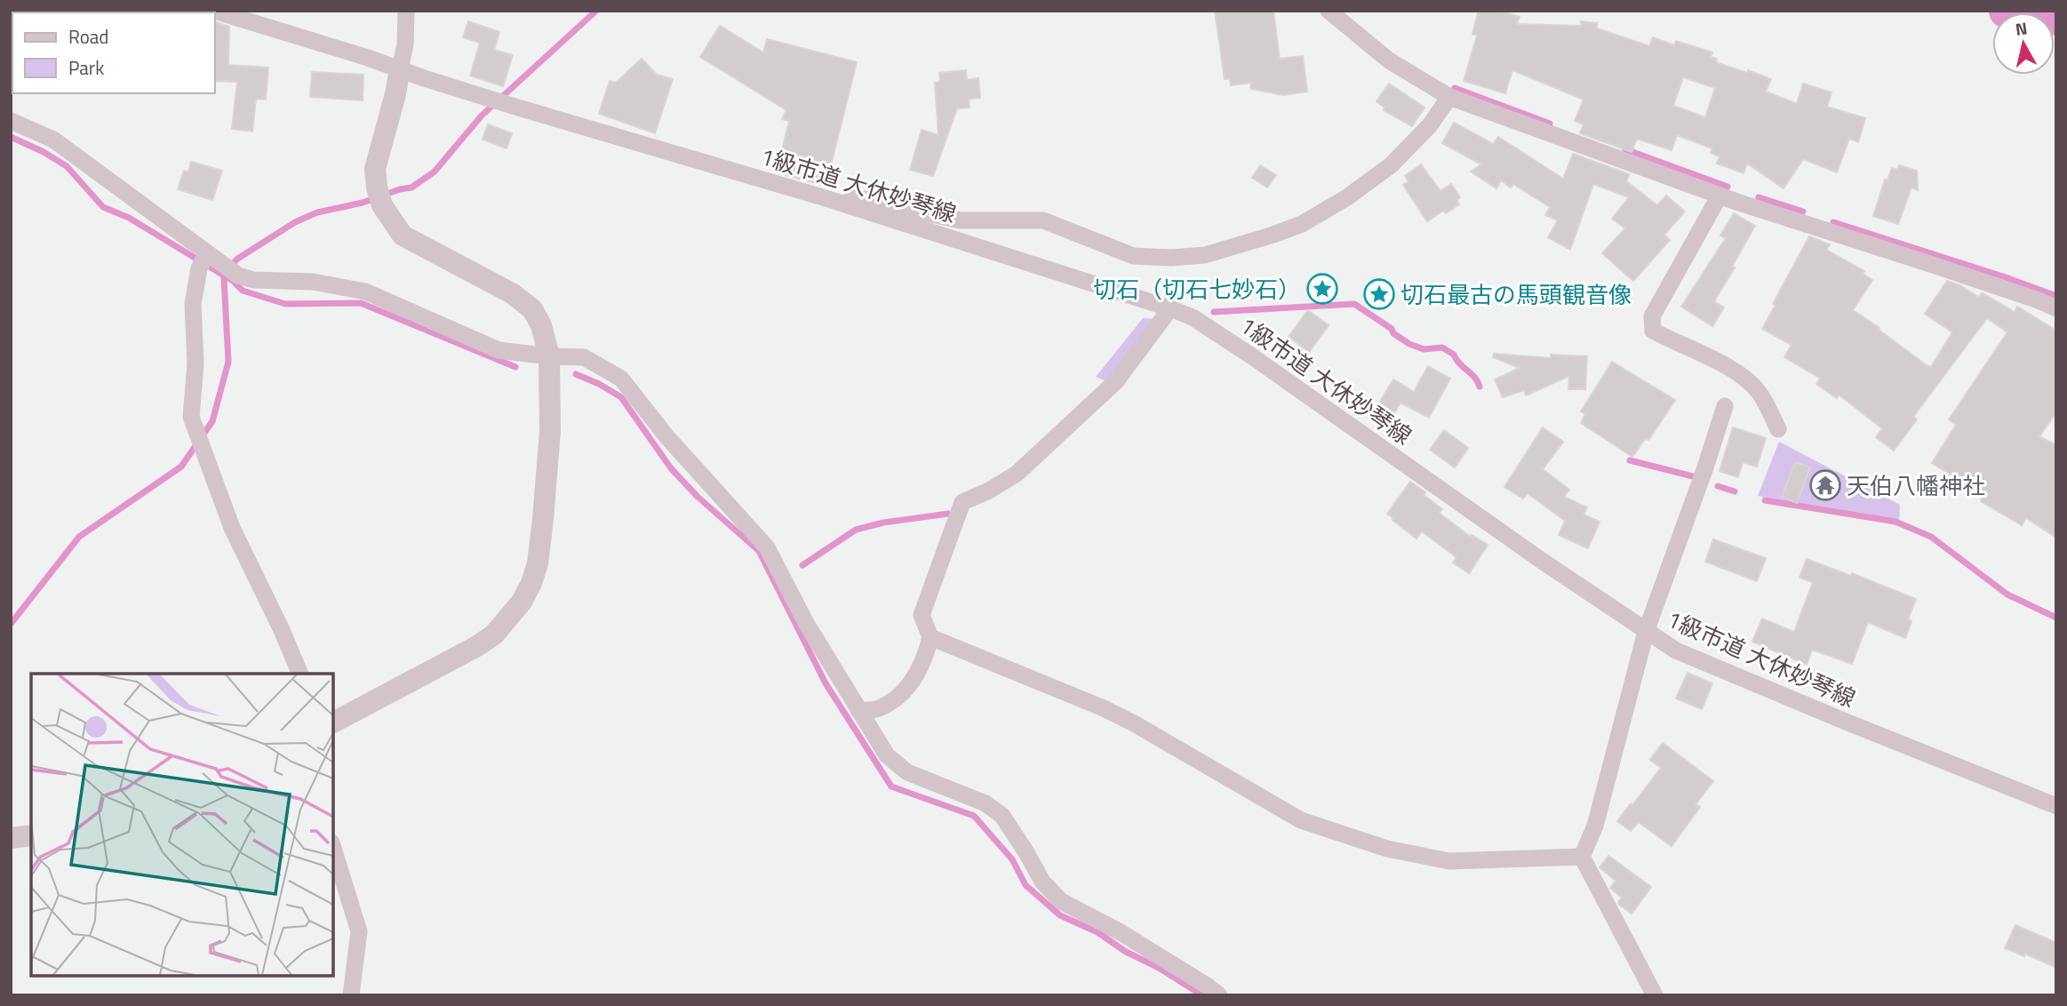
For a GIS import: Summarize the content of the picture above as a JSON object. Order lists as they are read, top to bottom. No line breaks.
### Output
{"streets":{"street":["1級市道 大休妙琴線"]},"places":{"place":["切石（切石七妙石）","切石最古の馬頭観音像"],"temple":["天伯八幡神社"]},"legend":["Road","Park"],"north":"top"}
